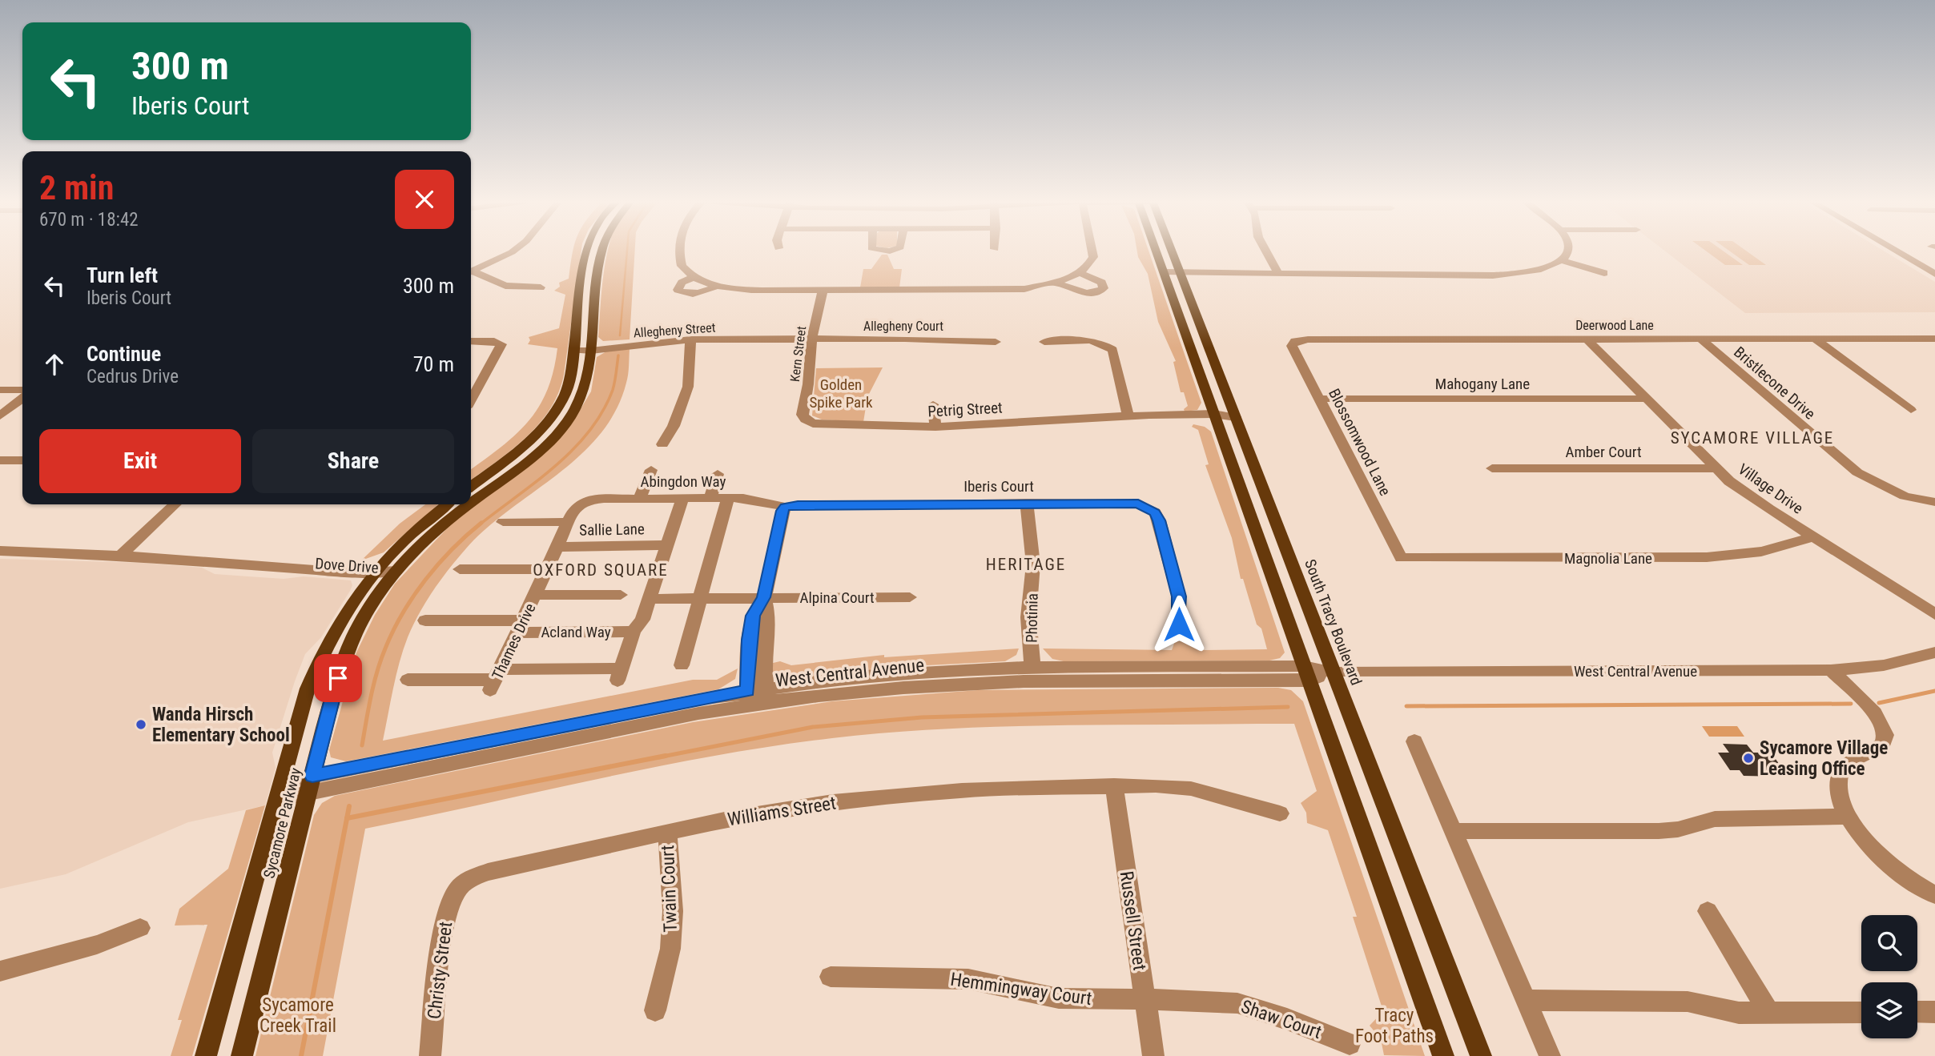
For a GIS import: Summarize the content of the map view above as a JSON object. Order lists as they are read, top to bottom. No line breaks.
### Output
{"streets":{"main road":["South Tracy Boulevard","Sycamore Parkway"],"street":["Deerwood Lane","Allegheny Court","Allegheny Street","Kern Street","Bristlecone Drive","Mahogany Lane","Petrig Street","Blossomwood Lane","Amber Court","Abingdon Way","Iberis Court","Village Drive","Sallie Lane","Magnolia Lane","Dove Drive","Alpina Court","Photinia","Acland Way","Thames Drive","West Central Avenue","Williams Street","Twain Court","Russell Street","Christy Street","Hemmingway Court","Shaw Court"]},"crossings":[["Deerwood Lane","Bristlecone Drive"],["Deerwood Lane","Blossomwood Lane"],["Deerwood Lane","Village Drive"],["Allegheny Court","Allegheny Street"],["Allegheny Court","Kern Street"],["Allegheny Street","Kern Street"],["Allegheny Street","Sycamore Parkway"],["Kern Street","Petrig Street"],["Mahogany Lane","Blossomwood Lane"],["Mahogany Lane","Village Drive"],["Petrig Street","South Tracy Boulevard"],["Blossomwood Lane","Magnolia Lane"],["Amber Court","Village Drive"],["Abingdon Way","Iberis Court"],["Abingdon Way","Thames Drive"],["Iberis Court","Photinia"],["Village Drive","Magnolia Lane"],["Sallie Lane","Thames Drive"],["Dove Drive","Sycamore Parkway"],["Photinia","West Central Avenue"],["South Tracy Boulevard","West Central Avenue"],["Acland Way","Thames Drive"],["West Central Avenue","Sycamore Parkway"],["Williams Street","Twain Court"],["Williams Street","Russell Street"],["Williams Street","Christy Street"],["Russell Street","Hemmingway Court"],["Russell Street","Shaw Court"],["Hemmingway Court","Shaw Court"]],"districts":["SYCAMORE VILLAGE","HERITAGE","OXFORD SQUARE"],"parks":["Golden Spike Park","Sycamore Creek Trail","Tracy Foot Paths"],"places":["Wanda Hirsch Elementary School","Sycamore Village Leasing Office"],"page":{"turn":["300 m","Iberis Court"],"heading":["2 min","670 m · 18:42"],"list":[{"name":"Turn left","note":"Iberis Court","value":"300 m"},{"name":"Continue","note":"Cedrus Drive","value":"70 m"}],"buttons":["Exit","Share"]}}
